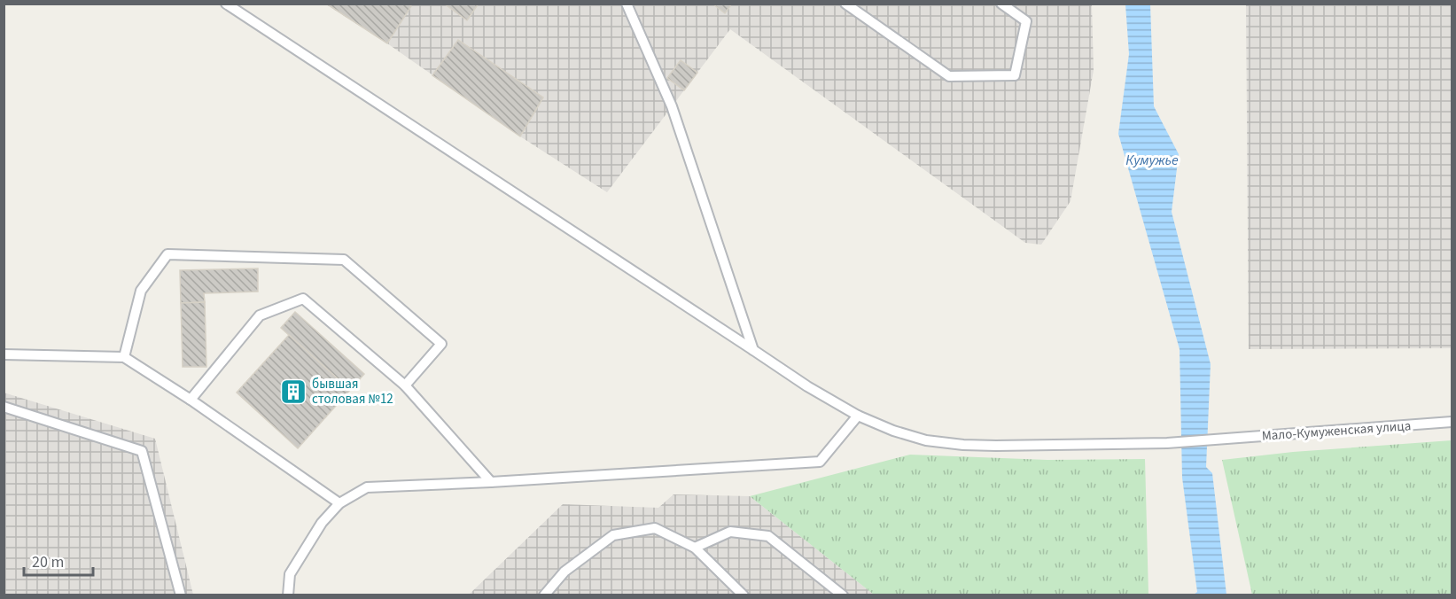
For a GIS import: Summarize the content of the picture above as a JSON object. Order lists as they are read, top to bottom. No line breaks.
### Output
{"streets":{"lane":["Мало-Кумуженская улица"]},"water":["Кумужье"],"places":{"building":["бывшая столовая №12"]},"scale_bar":"20 m"}
